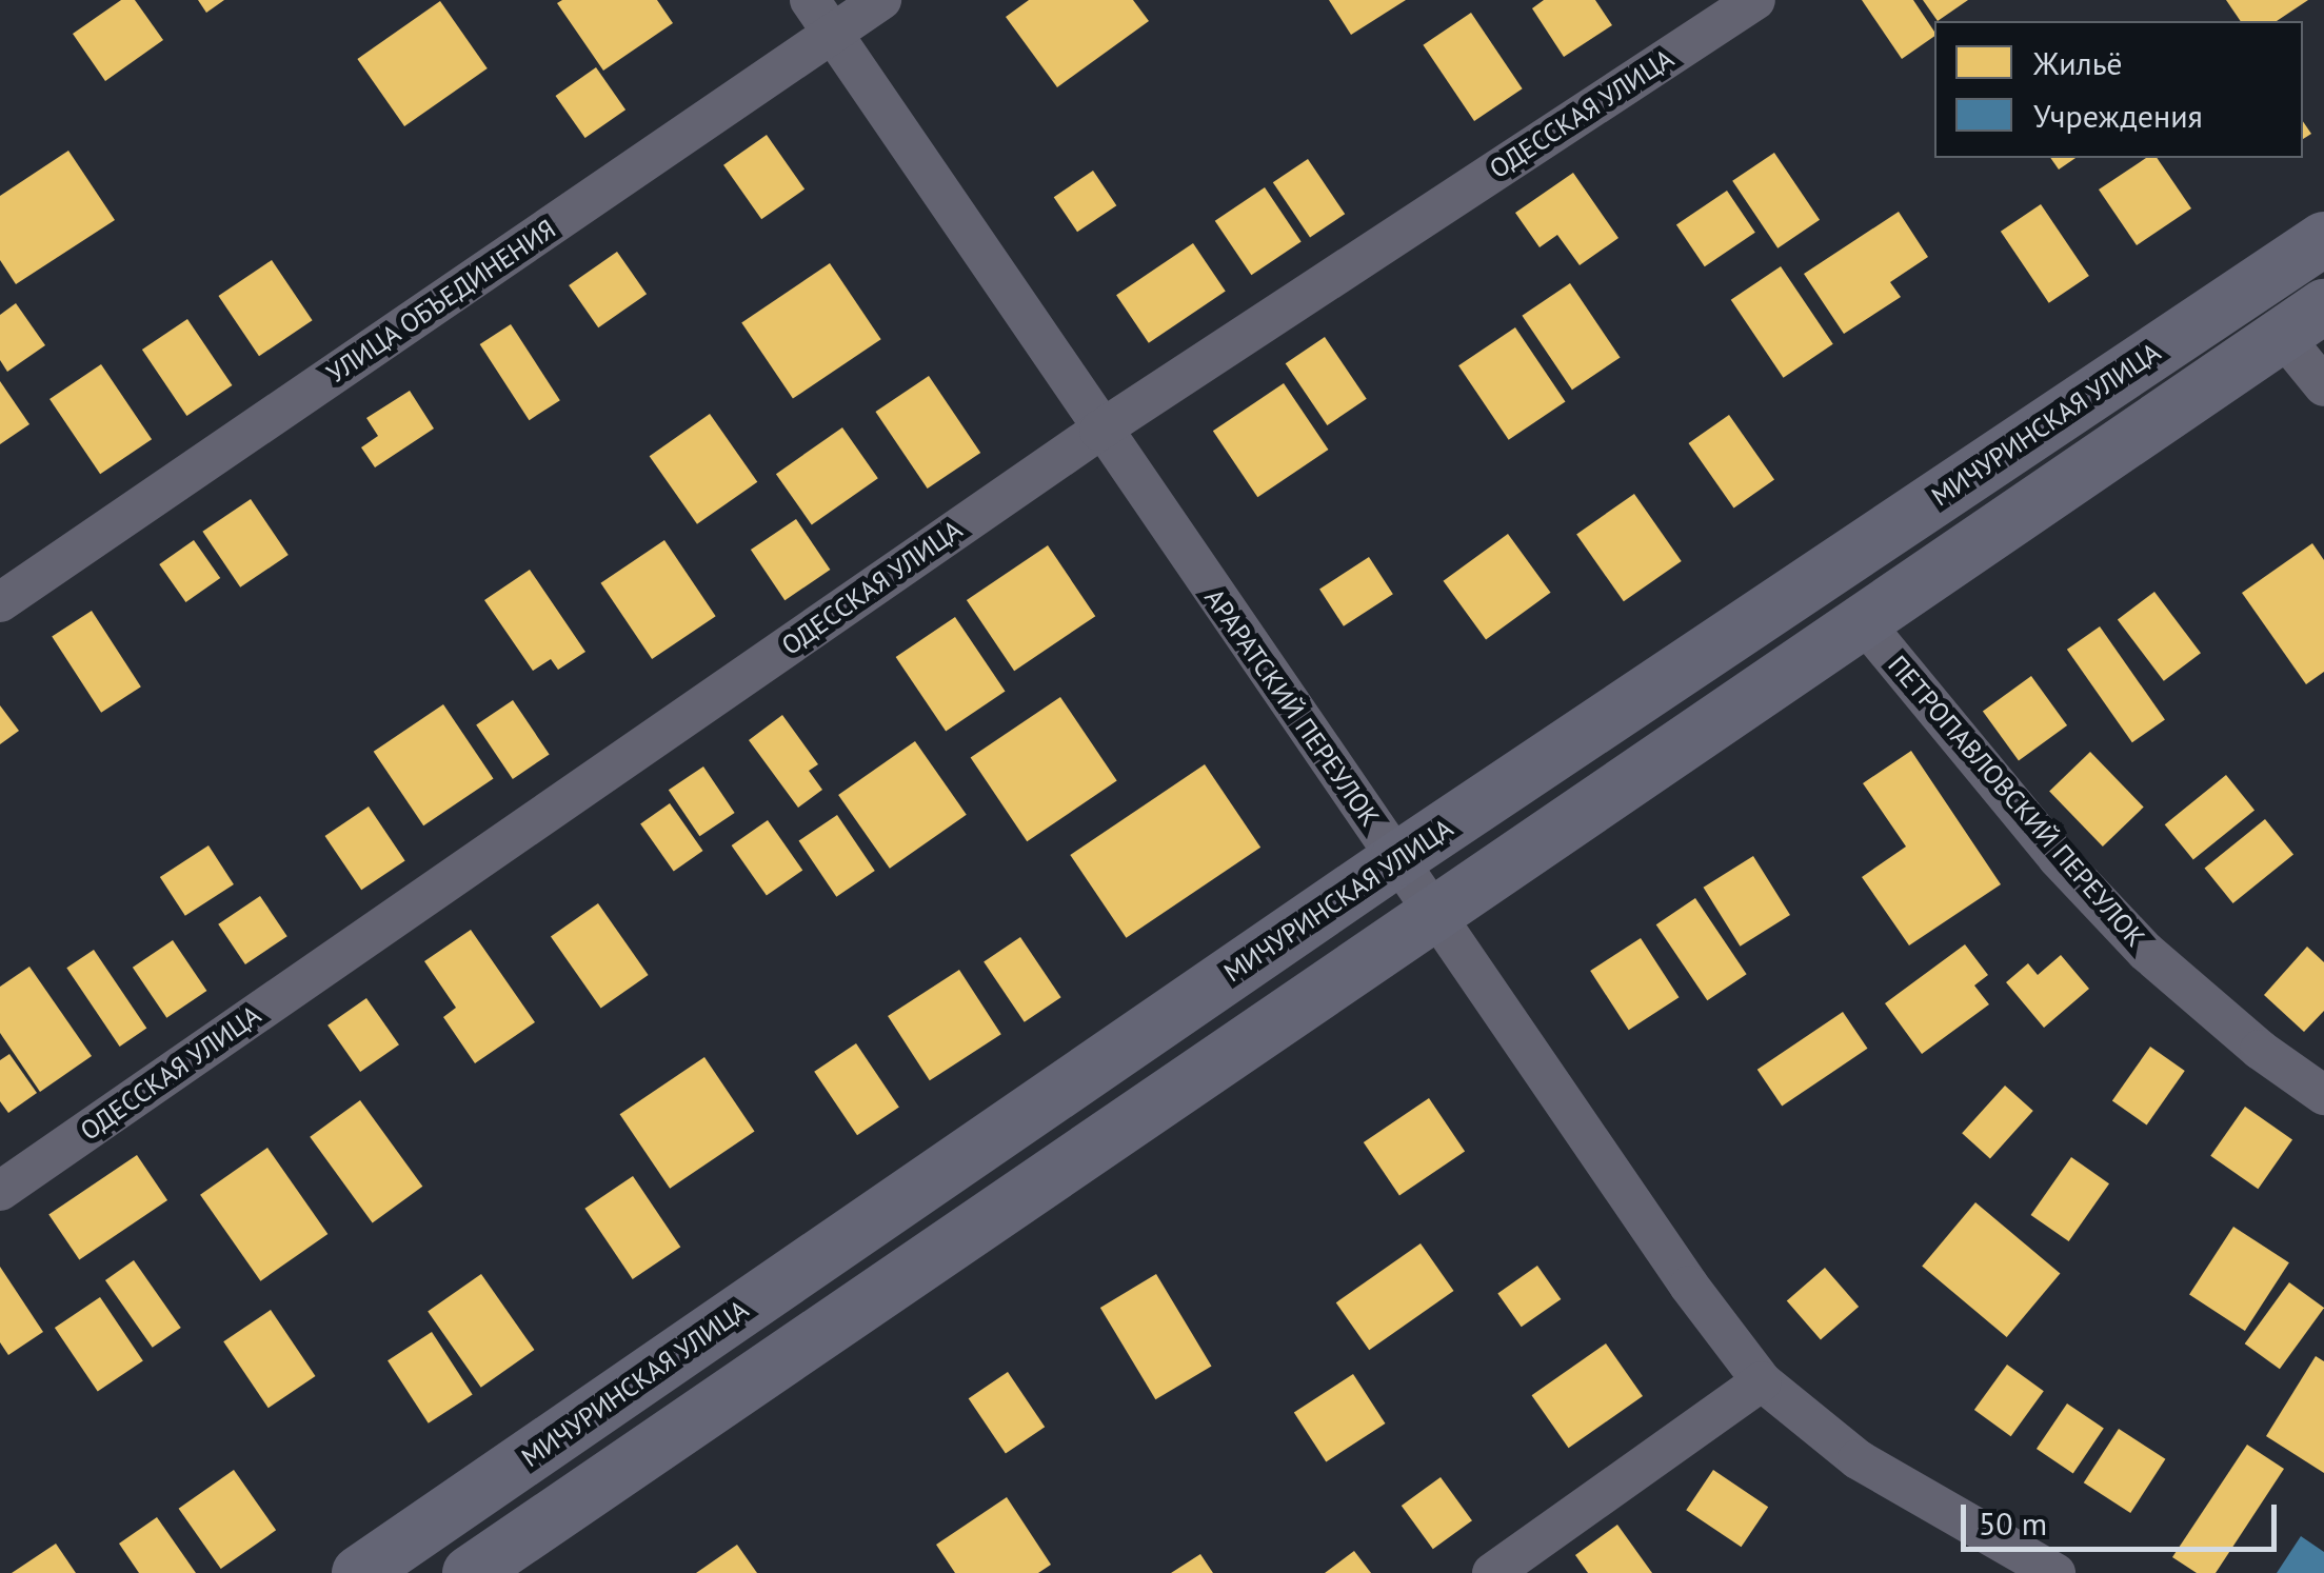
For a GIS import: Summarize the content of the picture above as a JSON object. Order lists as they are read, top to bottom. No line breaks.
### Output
{"streets":{"main road":["МИЧУРИНСКАЯ УЛИЦА"],"street":["ОДЕССКАЯ УЛИЦА","УЛИЦА ОБЪЕДИНЕНИЯ","АРАРАТСКИЙ ПЕРЕУЛОК","ПЕТРОПАВЛОВСКИЙ ПЕРЕУЛОК"]},"crossings":[["ОДЕССКАЯ УЛИЦА","АРАРАТСКИЙ ПЕРЕУЛОК"],["УЛИЦА ОБЪЕДИНЕНИЯ","АРАРАТСКИЙ ПЕРЕУЛОК"],["МИЧУРИНСКАЯ УЛИЦА","АРАРАТСКИЙ ПЕРЕУЛОК"]],"legend":["Жильё","Учреждения"],"scale_bar":"50 m"}
